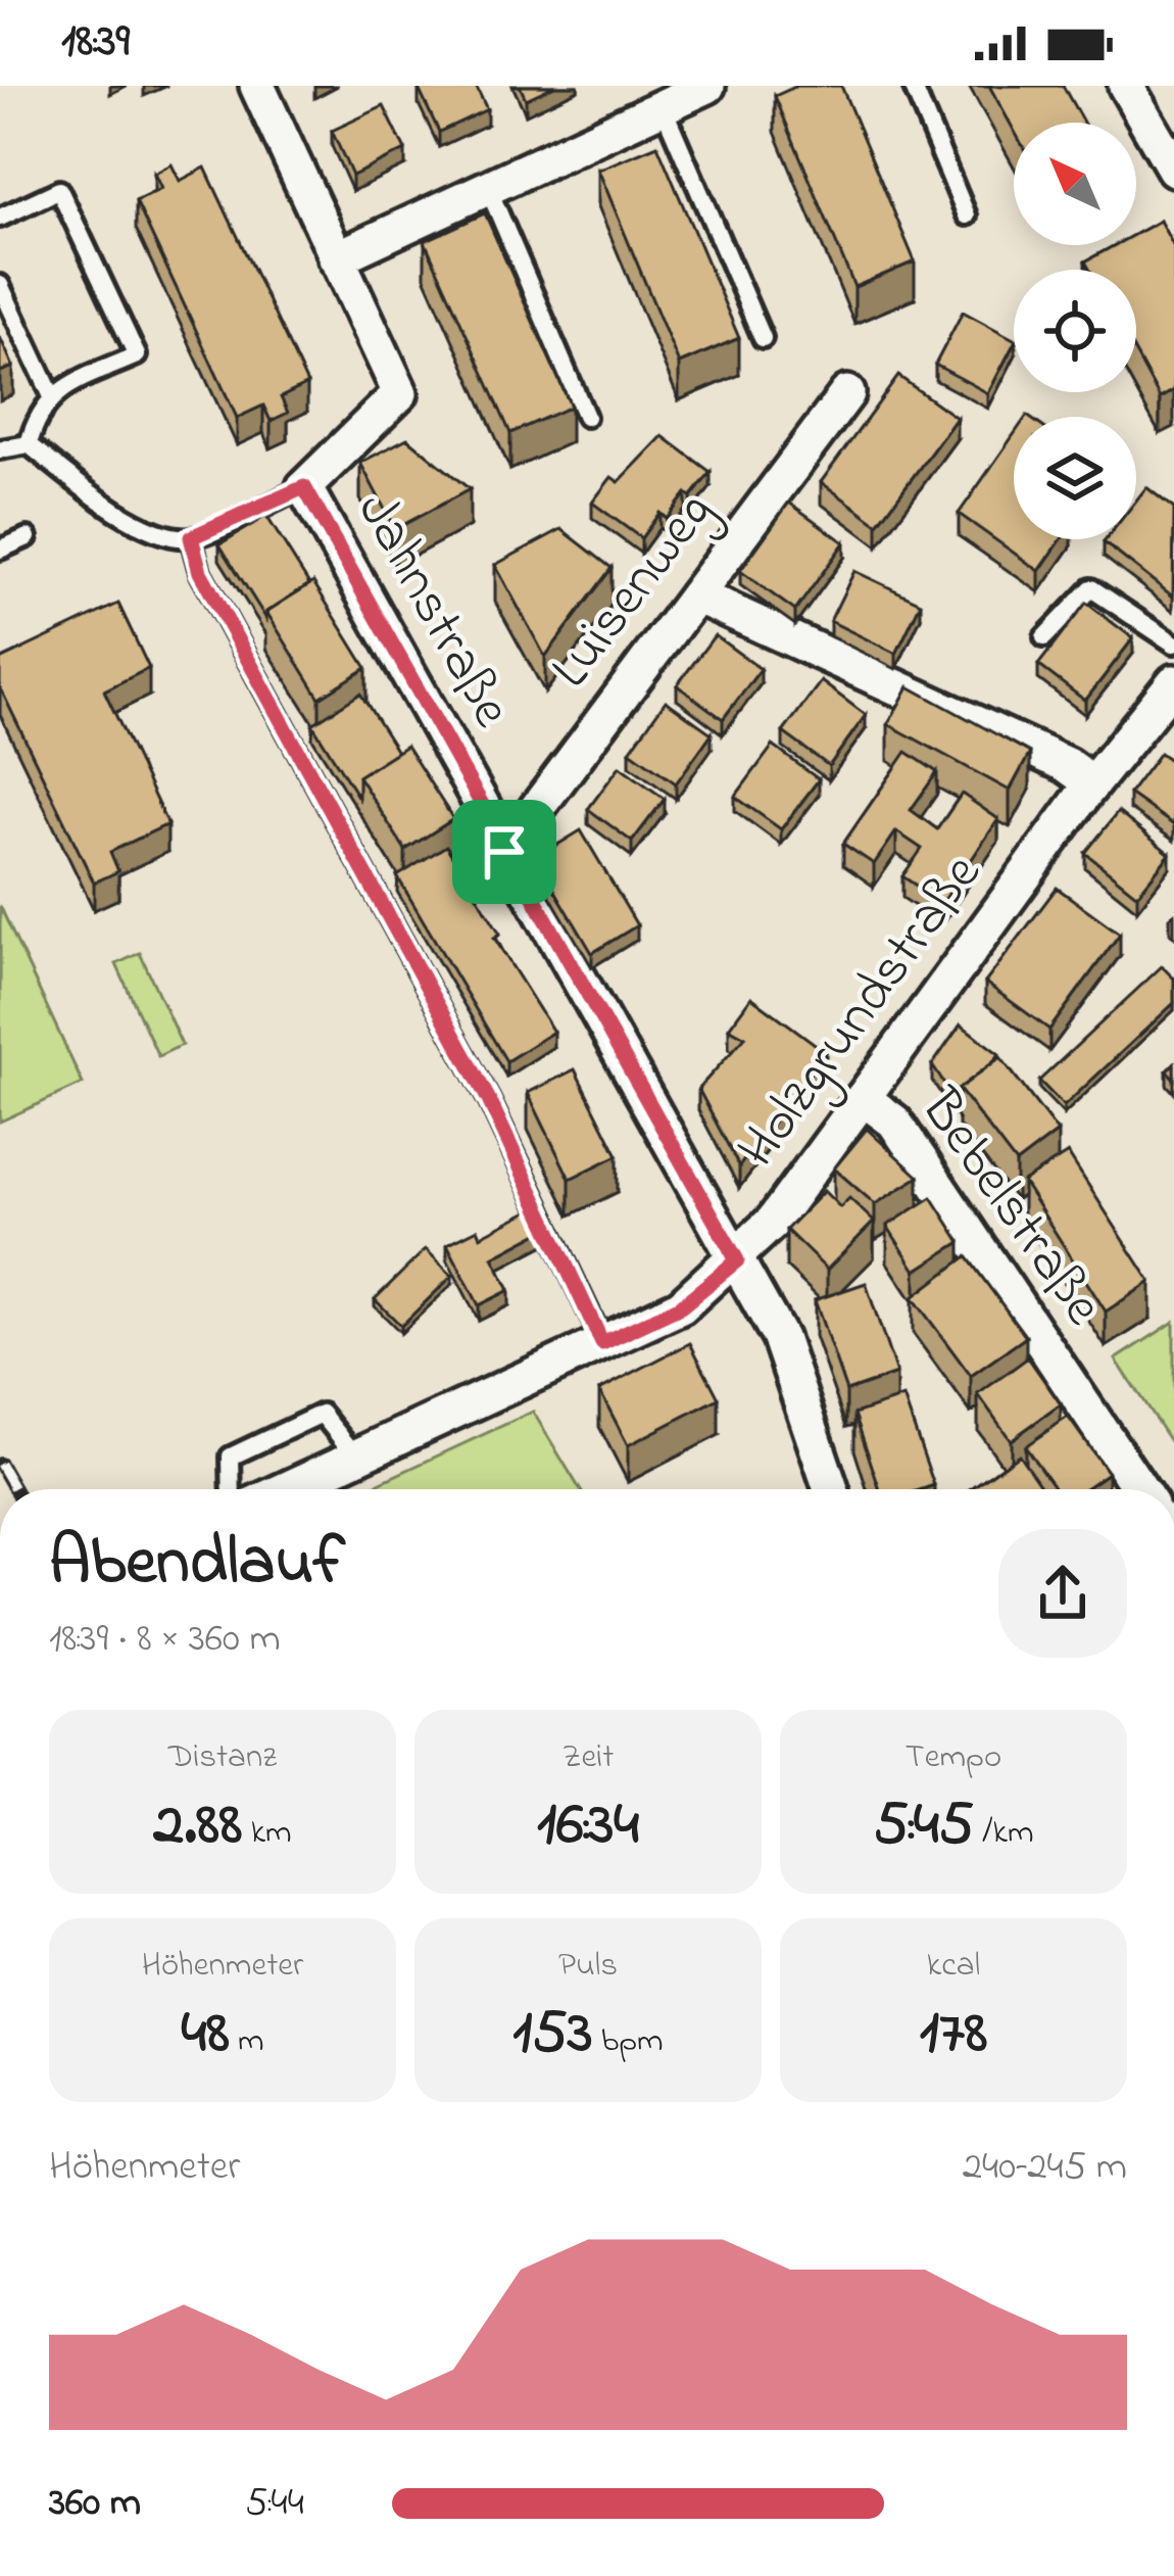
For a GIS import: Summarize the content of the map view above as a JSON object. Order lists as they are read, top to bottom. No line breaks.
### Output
{"streets":{"street":["Luisenweg","Jahnstraße","Holzgrundstraße","Bebelstraße"]},"crossings":[["Luisenweg","Jahnstraße"],["Jahnstraße","Holzgrundstraße"],["Holzgrundstraße","Bebelstraße"]],"north":"top left","page":{"status":"18:39","heading":["Abendlauf","18:39 · 8 × 360 m"],"stats":[["Distanz","2.88 km"],["Zeit","16:34"],["Tempo","5:45 /km"],["Höhenmeter","48 m"],["Puls","153 bpm"],["kcal","178"]],"chart":["Höhenmeter","240–245 m"],"list":[{"name":"360 m","note":"5:44"}]}}
